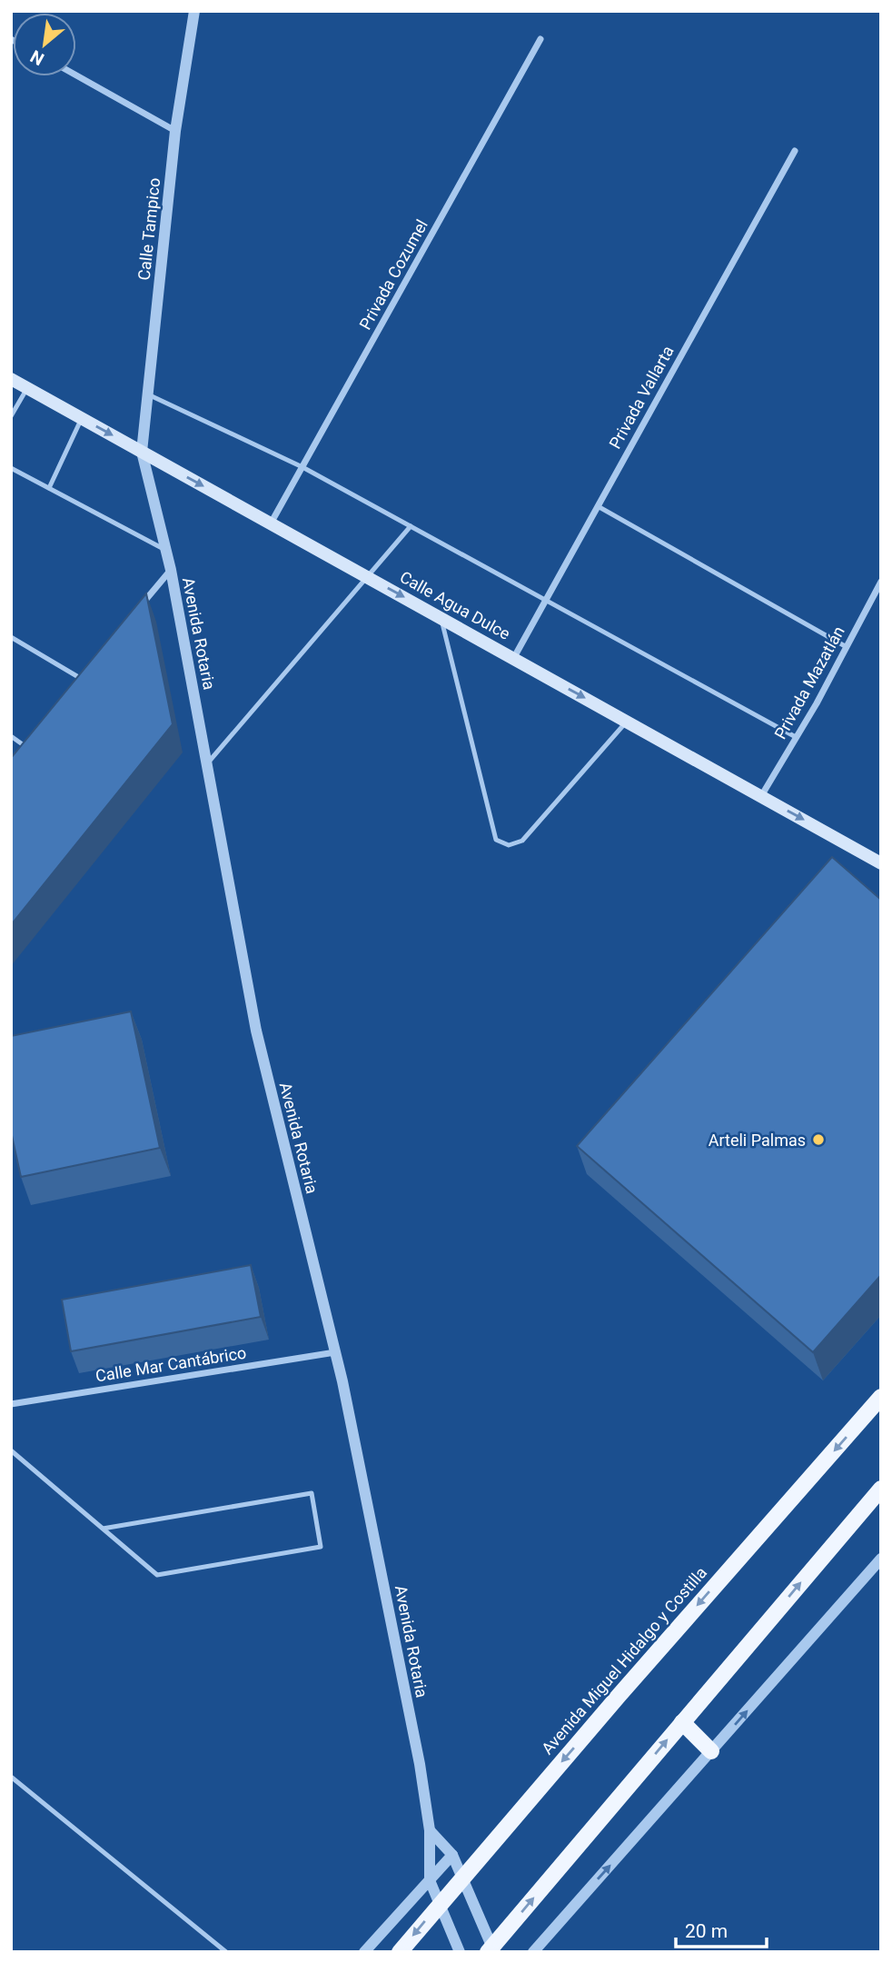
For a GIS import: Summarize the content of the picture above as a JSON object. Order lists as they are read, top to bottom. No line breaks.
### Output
{"streets":{"main road":["Calle Agua Dulce","Avenida Miguel Hidalgo y Costilla"],"street":["Calle Tampico","Privada Cozumel","Privada Vallarta","Avenida Rotaria","Privada Mazatlán","Calle Mar Cantábrico"]},"crossings":[["Calle Tampico","Calle Agua Dulce"],["Calle Tampico","Avenida Rotaria"],["Privada Cozumel","Calle Agua Dulce"],["Privada Vallarta","Calle Agua Dulce"],["Calle Agua Dulce","Avenida Rotaria"],["Calle Agua Dulce","Privada Mazatlán"],["Avenida Rotaria","Calle Mar Cantábrico"],["Avenida Rotaria","Avenida Miguel Hidalgo y Costilla"]],"one_way":["Calle Agua Dulce"],"places":["Arteli Palmas"],"scale_bar":"20 m","north":"bottom left"}
